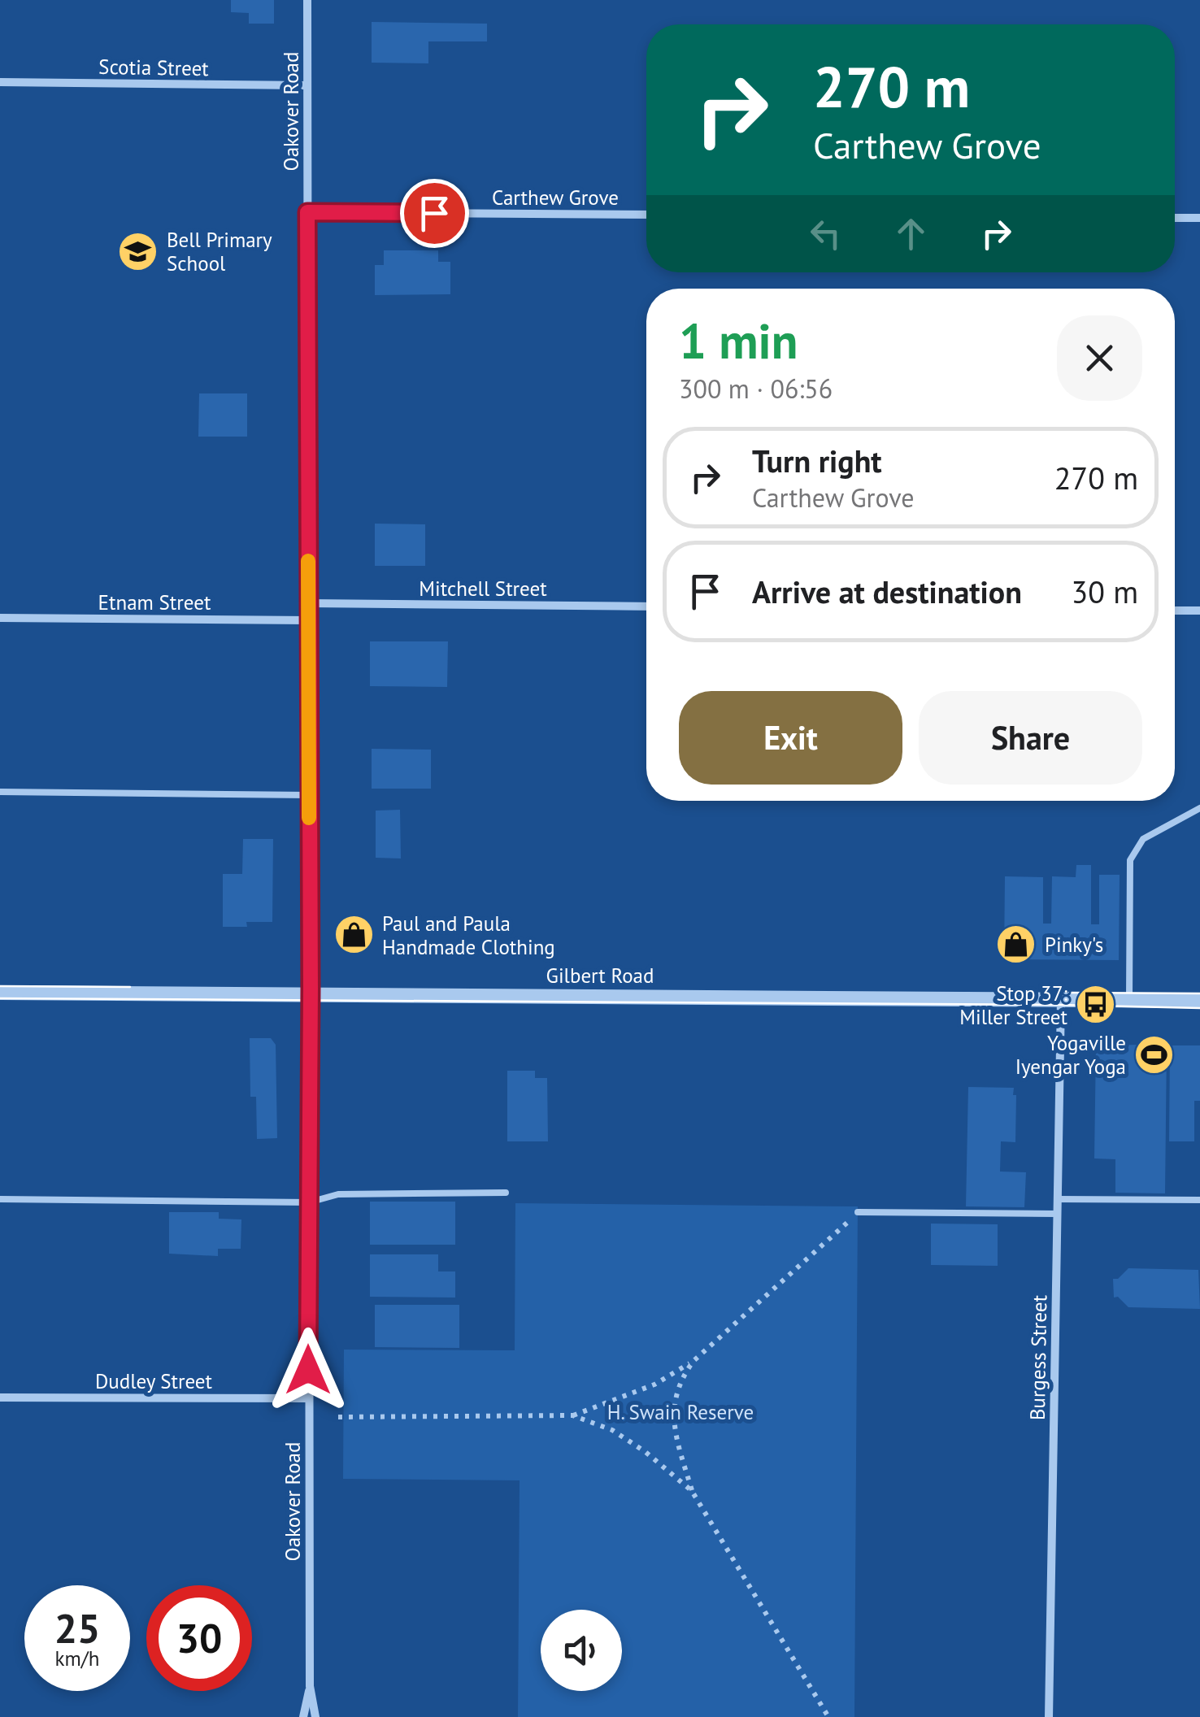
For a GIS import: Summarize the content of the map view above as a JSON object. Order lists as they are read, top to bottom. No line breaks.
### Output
{"streets":{"street":["Scotia Street","Oakover Road","Carthew Grove","Mitchell Street","Etnam Street","Gilbert Road","Burgess Street","Dudley Street"]},"crossings":[["Scotia Street","Oakover Road"],["Oakover Road","Carthew Grove"],["Oakover Road","Mitchell Street"],["Oakover Road","Etnam Street"],["Oakover Road","Gilbert Road"],["Oakover Road","Dudley Street"],["Gilbert Road","Burgess Street"]],"parks":["H. Swain Reserve"],"places":{"school or university":["Bell Primary School"],"shop":["Paul and Paula Handmade Clothing","Pinky's"],"bus stop":["Stop 37: Miller Street"],"sports":["Yogaville Iyengar Yoga"]},"page":{"turn":["270 m","Carthew Grove"],"heading":["1 min","300 m · 06:56"],"list":[{"name":"Turn right","note":"Carthew Grove","value":"270 m"},{"name":"Arrive at destination","value":"30 m"}],"buttons":["Exit","Share"],"speed":"25 km/h","limit":"30"}}
